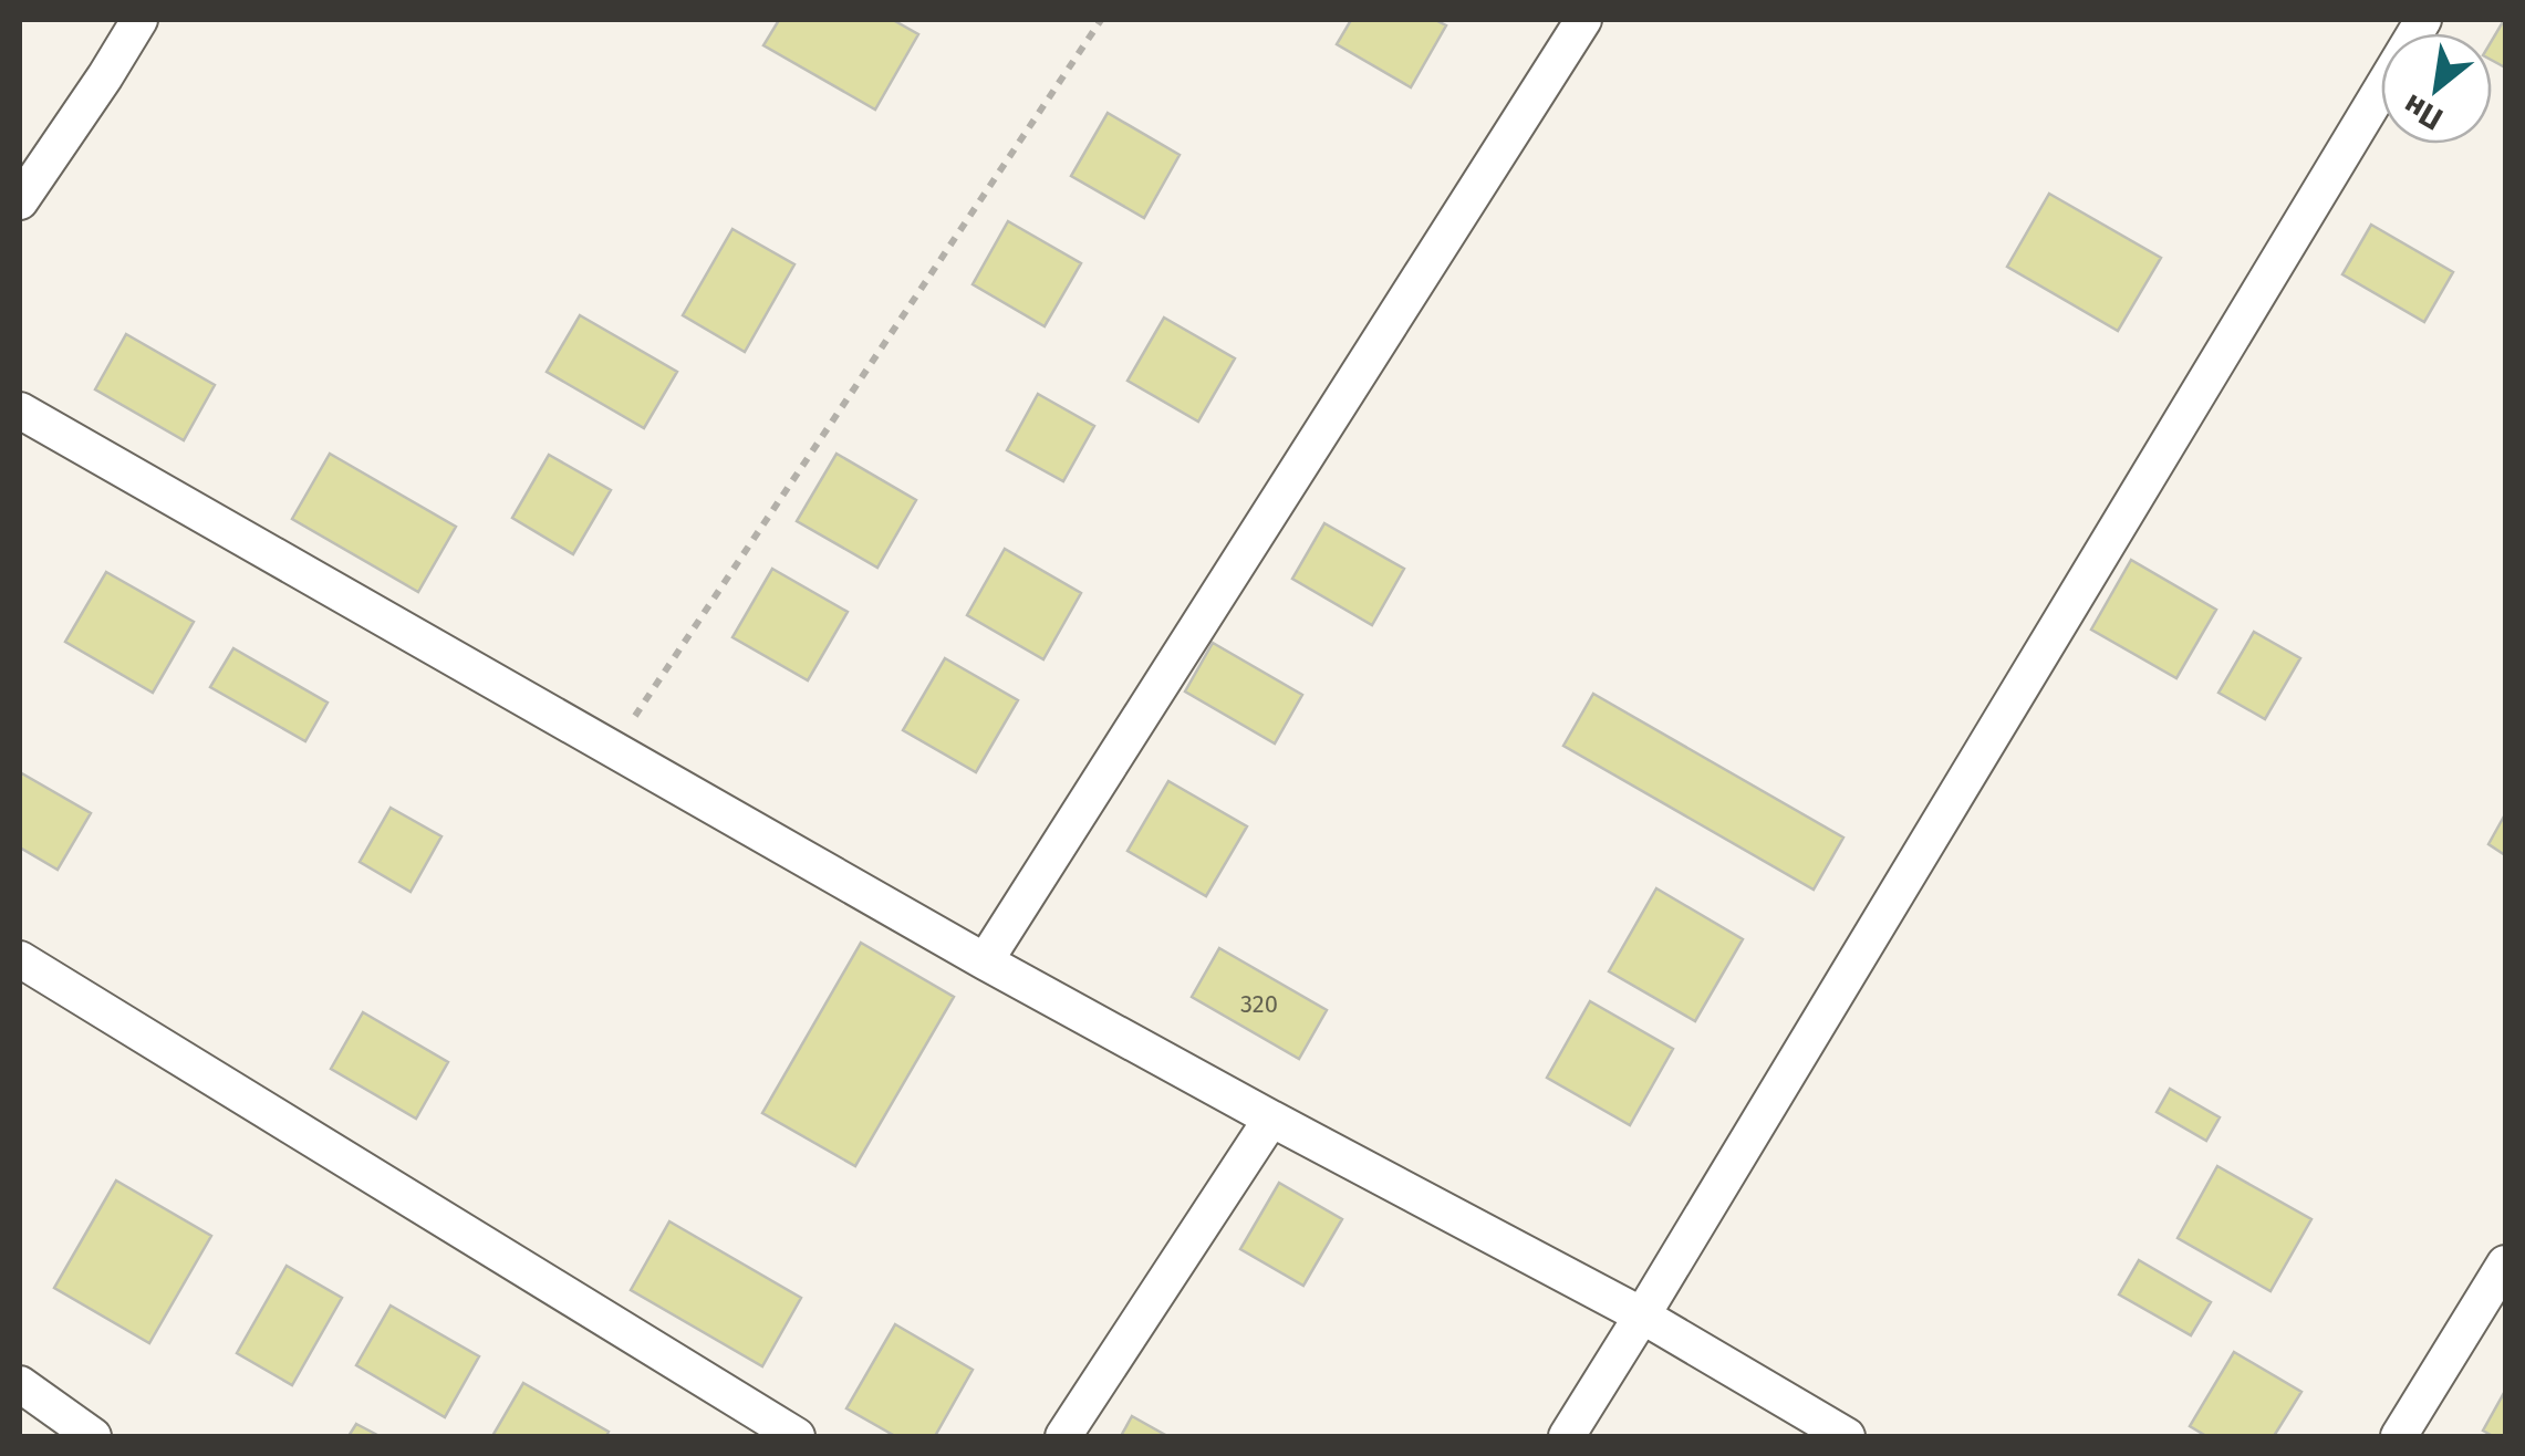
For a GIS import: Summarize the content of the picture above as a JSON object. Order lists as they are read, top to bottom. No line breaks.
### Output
{"house_numbers":["320"],"north":"bottom left"}
